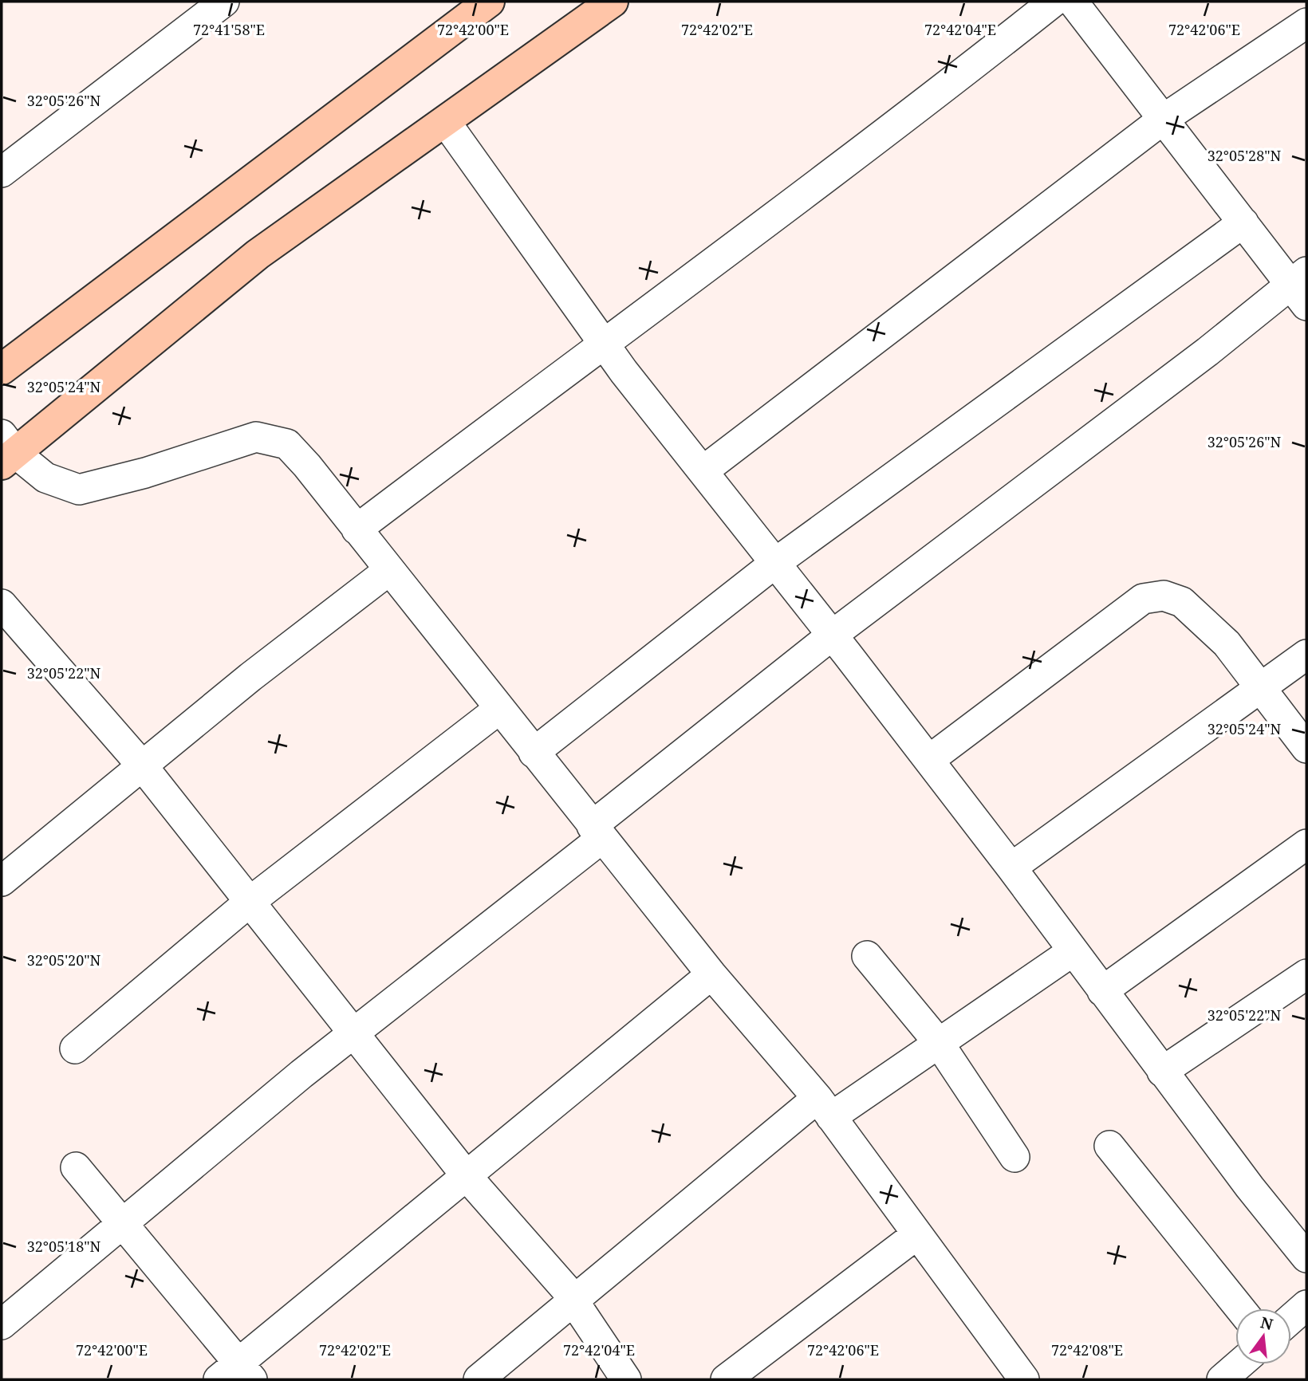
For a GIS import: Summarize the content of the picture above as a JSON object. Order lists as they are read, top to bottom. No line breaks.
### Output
{"north":"top","coordinates":["72°41'58\"E","72°42'00\"E","72°42'02\"E","72°42'04\"E","72°42'06\"E","32°05'26\"N","32°05'28\"N","32°05'24\"N","32°05'22\"N","32°05'20\"N","32°05'18\"N","72°42'08\"E"]}
